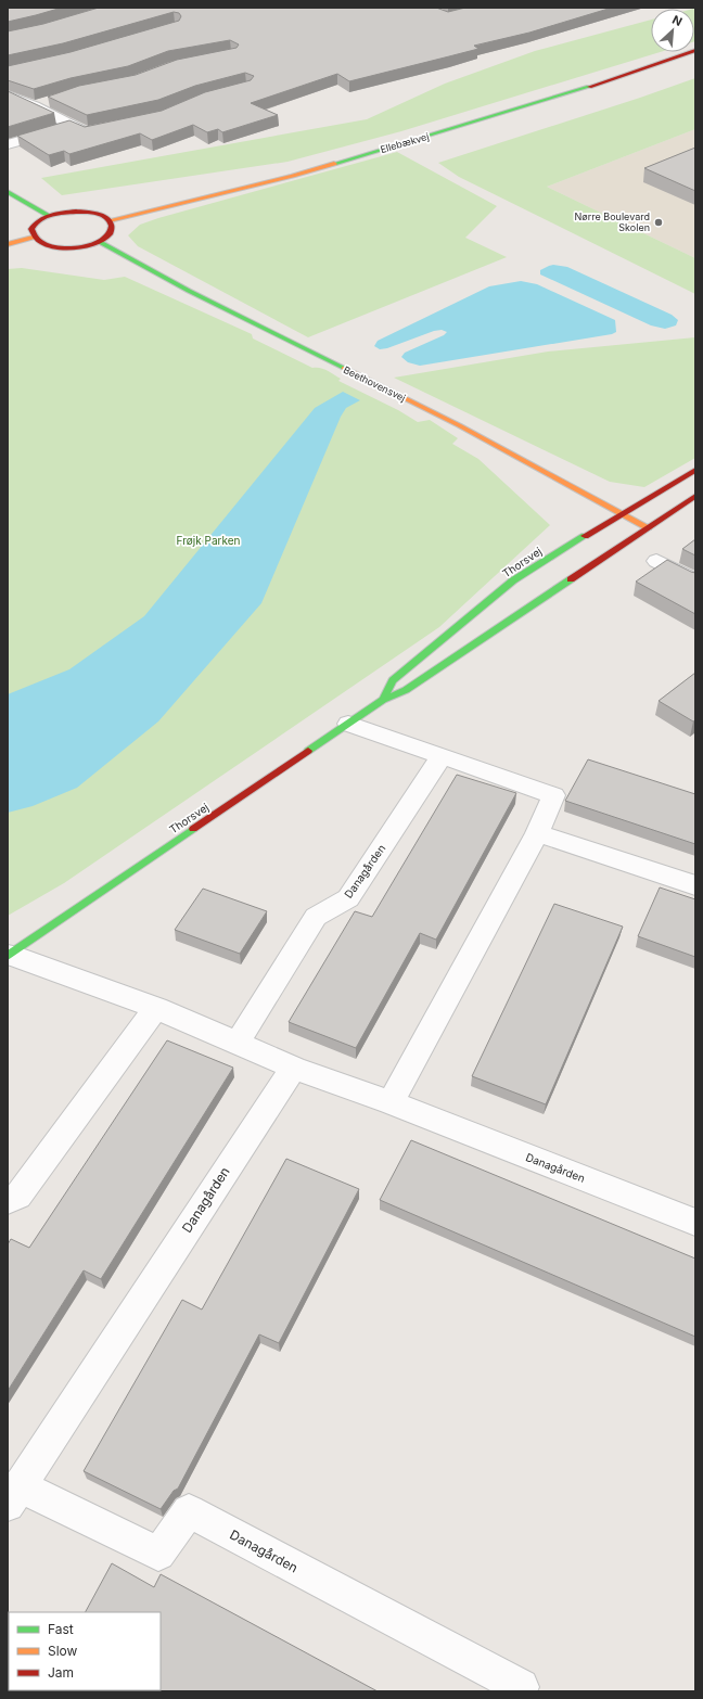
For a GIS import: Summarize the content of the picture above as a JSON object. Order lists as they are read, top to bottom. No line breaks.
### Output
{"streets":{"street":["Ellebækvej","Beethovensvej","Thorsvej","Danagården"]},"crossings":[["Beethovensvej","Thorsvej"],["Thorsvej","Danagården"]],"parks":["Frøjk Parken"],"places":["Nørre Boulevard Skolen"],"legend":["Fast","Slow","Jam"],"north":"top right"}
